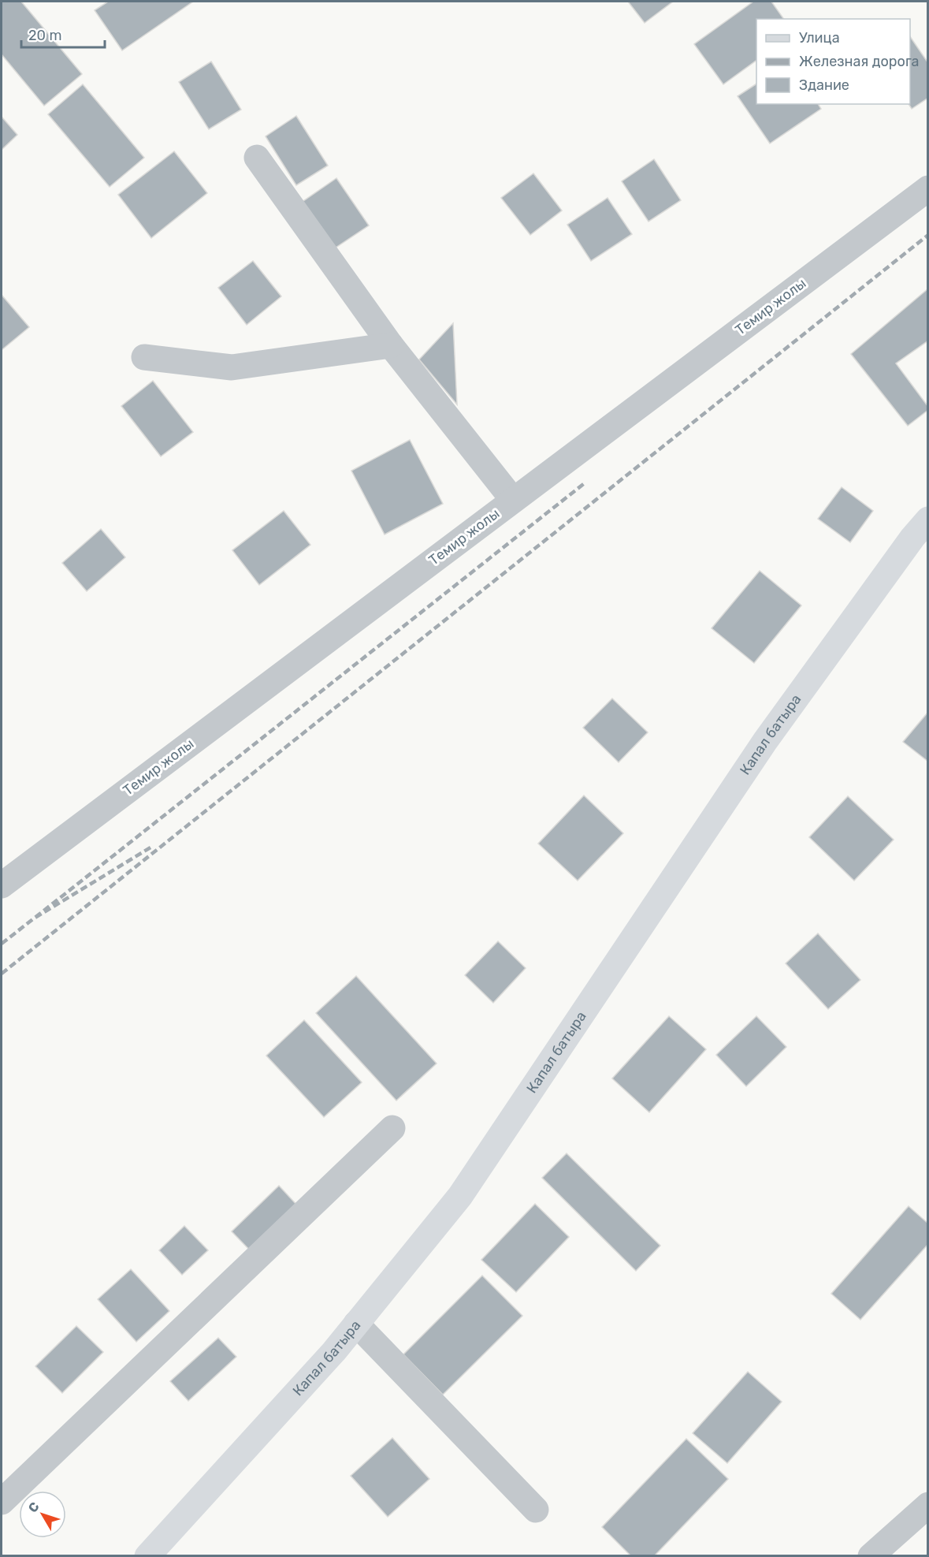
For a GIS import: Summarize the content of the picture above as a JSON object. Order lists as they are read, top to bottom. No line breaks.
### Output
{"streets":{"main road":["Капал батыра"],"street":["Темир жолы"]},"legend":["Улица","Железная дорога","Здание"],"scale_bar":"20 m","north":"top left"}
